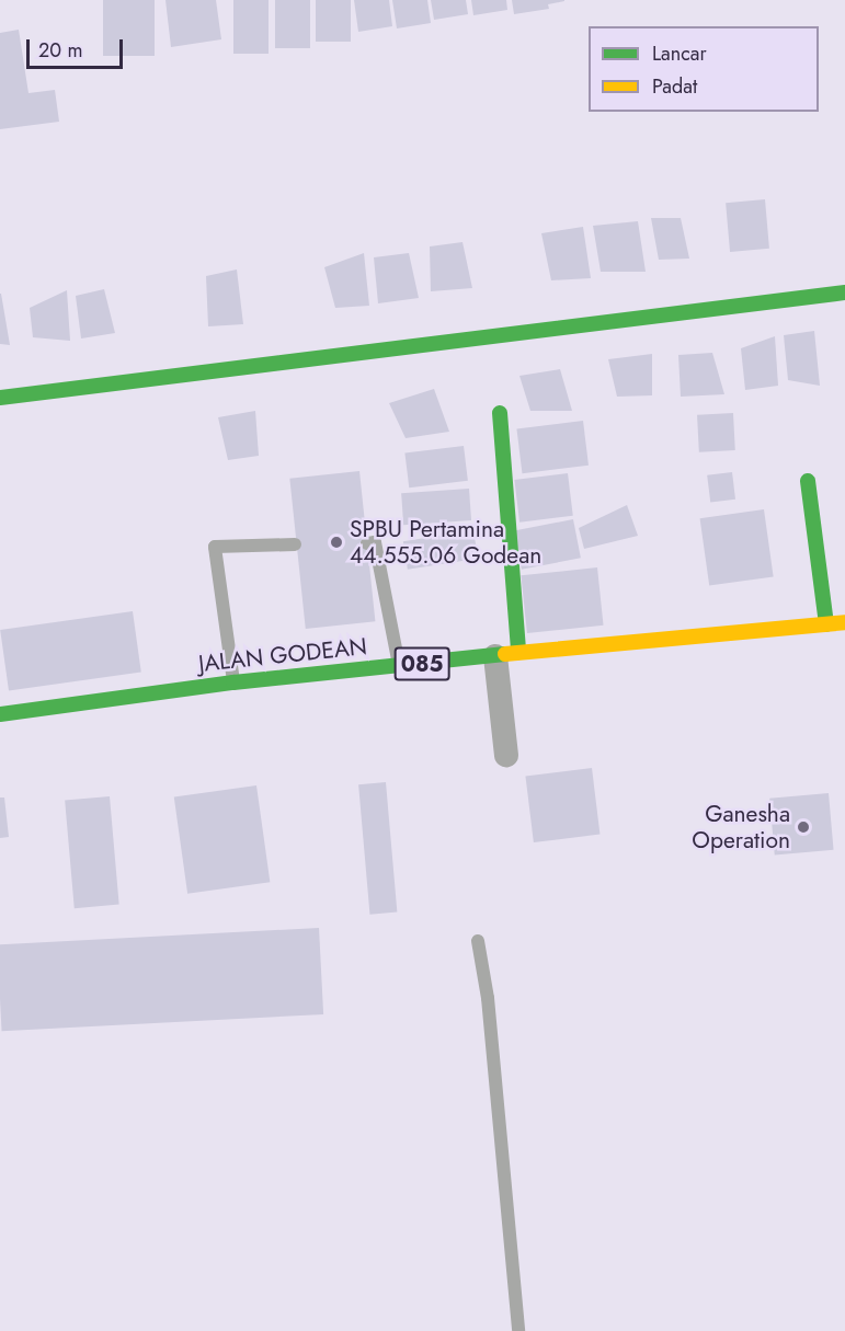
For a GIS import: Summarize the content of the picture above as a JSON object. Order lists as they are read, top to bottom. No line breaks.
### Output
{"streets":{"street":["JALAN GODEAN","085"]},"places":["SPBU Pertamina 44.555.06 Godean","Ganesha Operation"],"legend":["Lancar","Padat"],"scale_bar":"20 m"}
